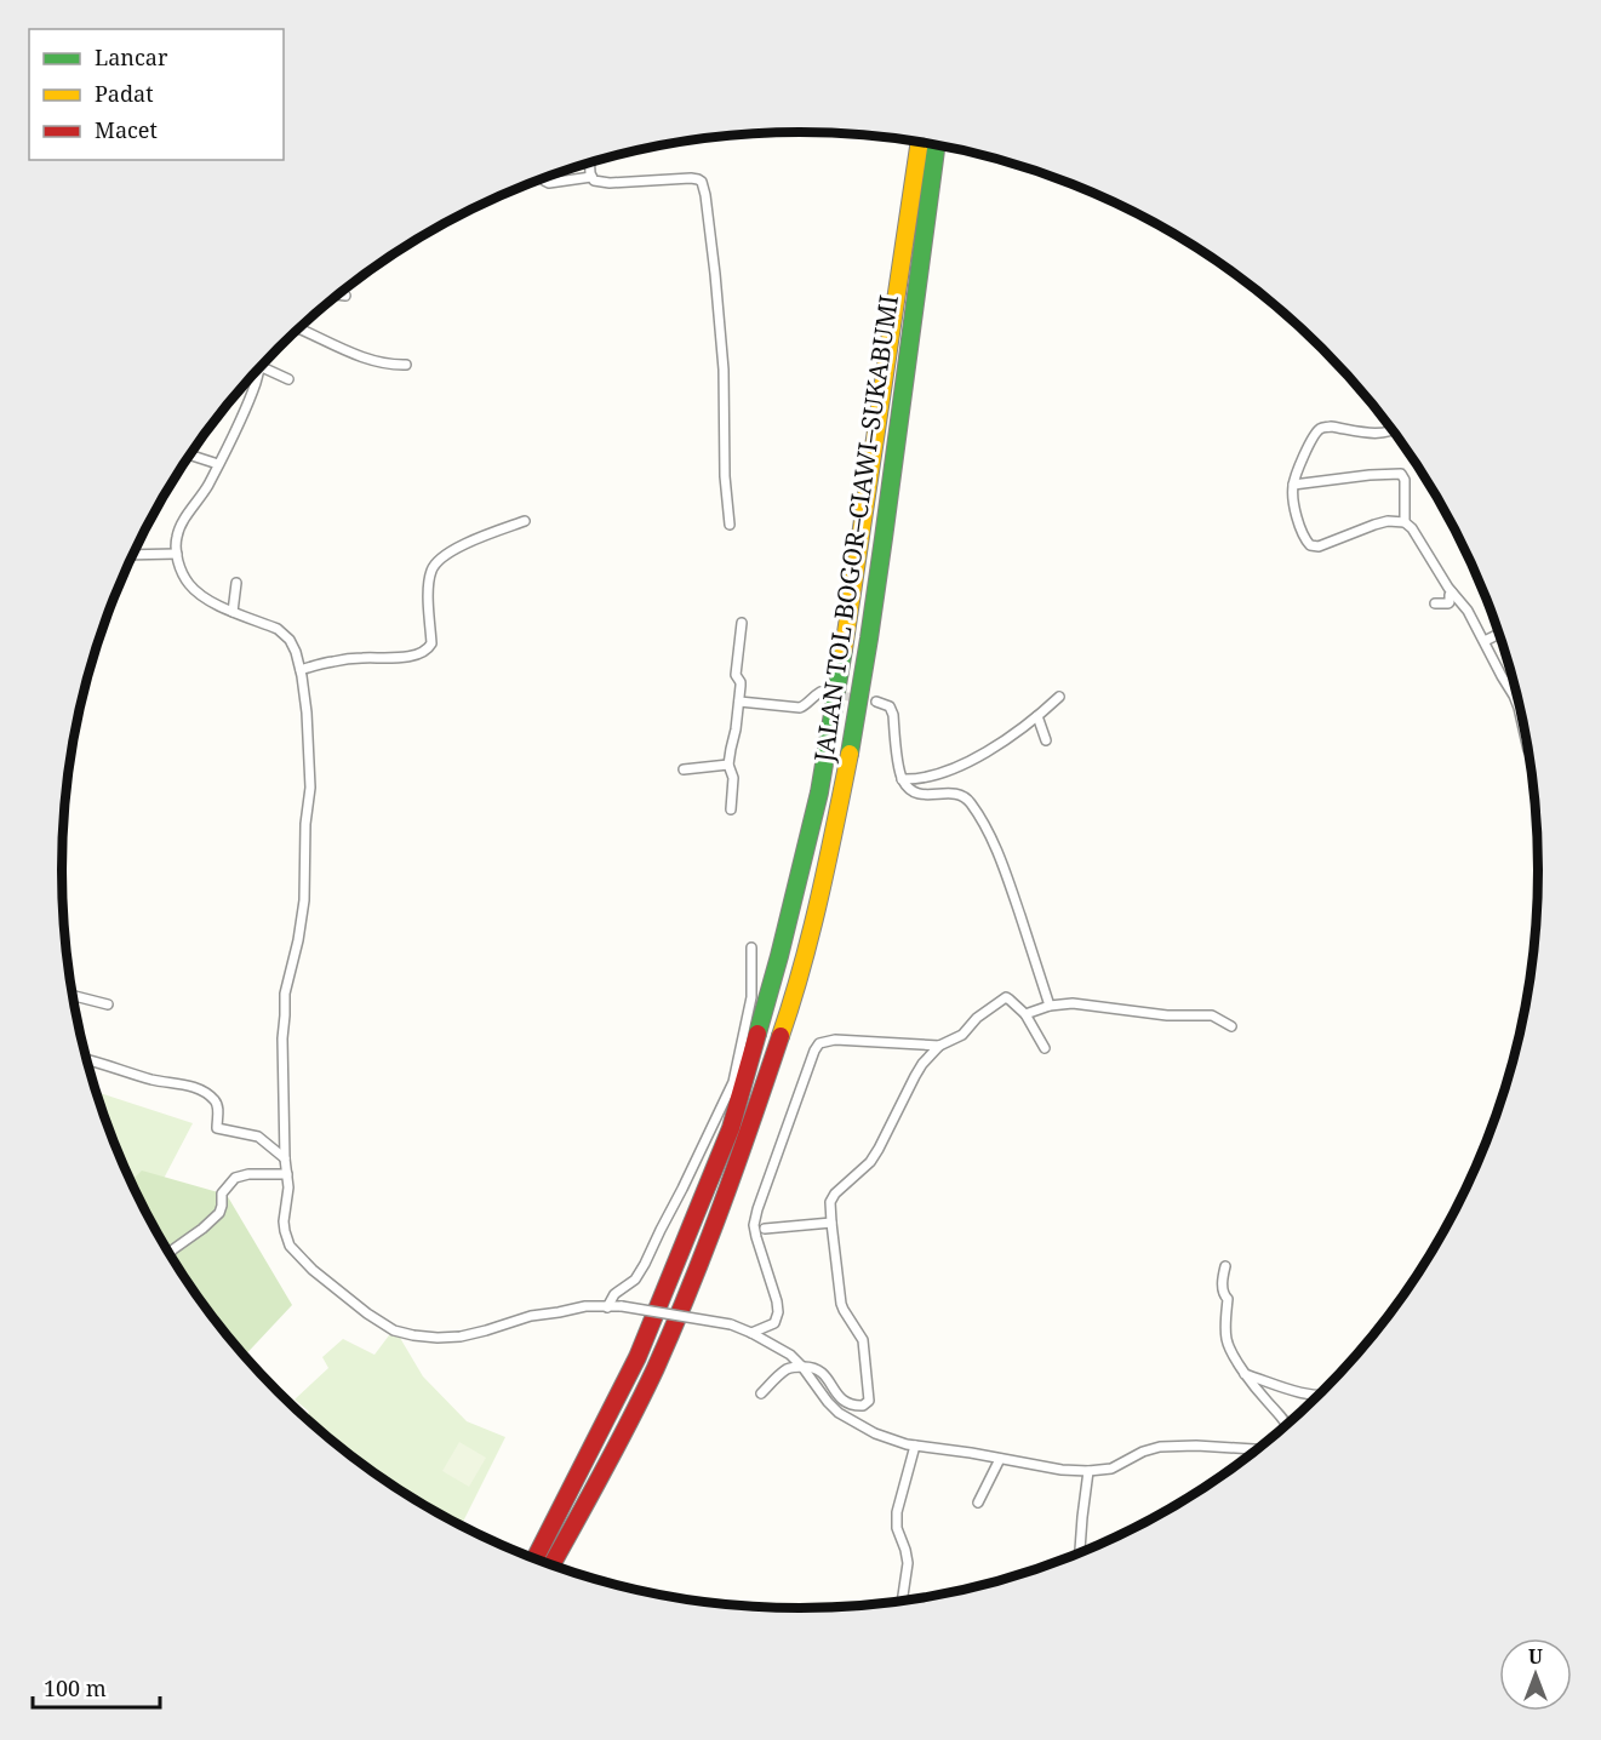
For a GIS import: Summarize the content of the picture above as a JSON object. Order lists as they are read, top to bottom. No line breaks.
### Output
{"streets":{"highway":["JALAN TOL BOGOR–CIAWI–SUKABUMI"]},"legend":["Lancar","Padat","Macet"],"scale_bar":"100 m","north":"top"}
